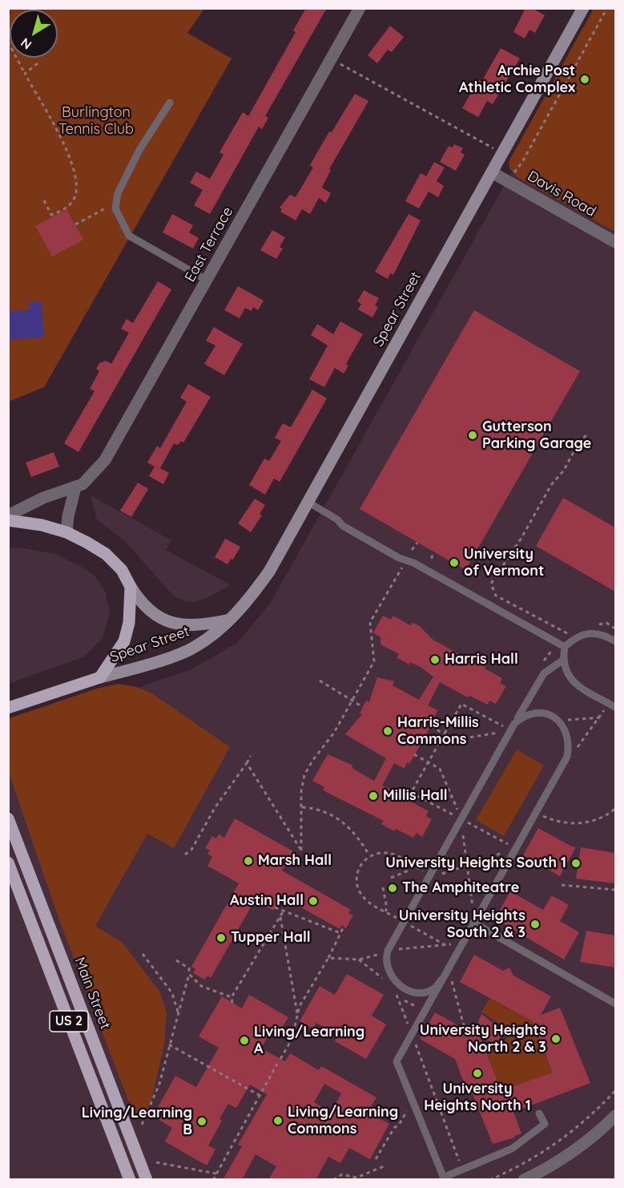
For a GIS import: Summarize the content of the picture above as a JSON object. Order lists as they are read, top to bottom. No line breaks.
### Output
{"streets":{"main road":["Spear Street","Main Street","US 2"],"street":["Davis Road","East Terrace"]},"crossings":[["Davis Road","Spear Street"]],"parks":["Burlington Tennis Club"],"places":["Archie Post Athletic Complex","Gutterson Parking Garage","University of Vermont","Harris Hall","Harris-Millis Commons","Millis Hall","Marsh Hall","University Heights South 1","The Amphiteatre","Austin Hall","University Heights South 2 & 3","Tupper Hall","University Heights North 2 & 3","Living/Learning A","University Heights North 1","Living/Learning Commons","Living/Learning B"],"north":"bottom left"}
